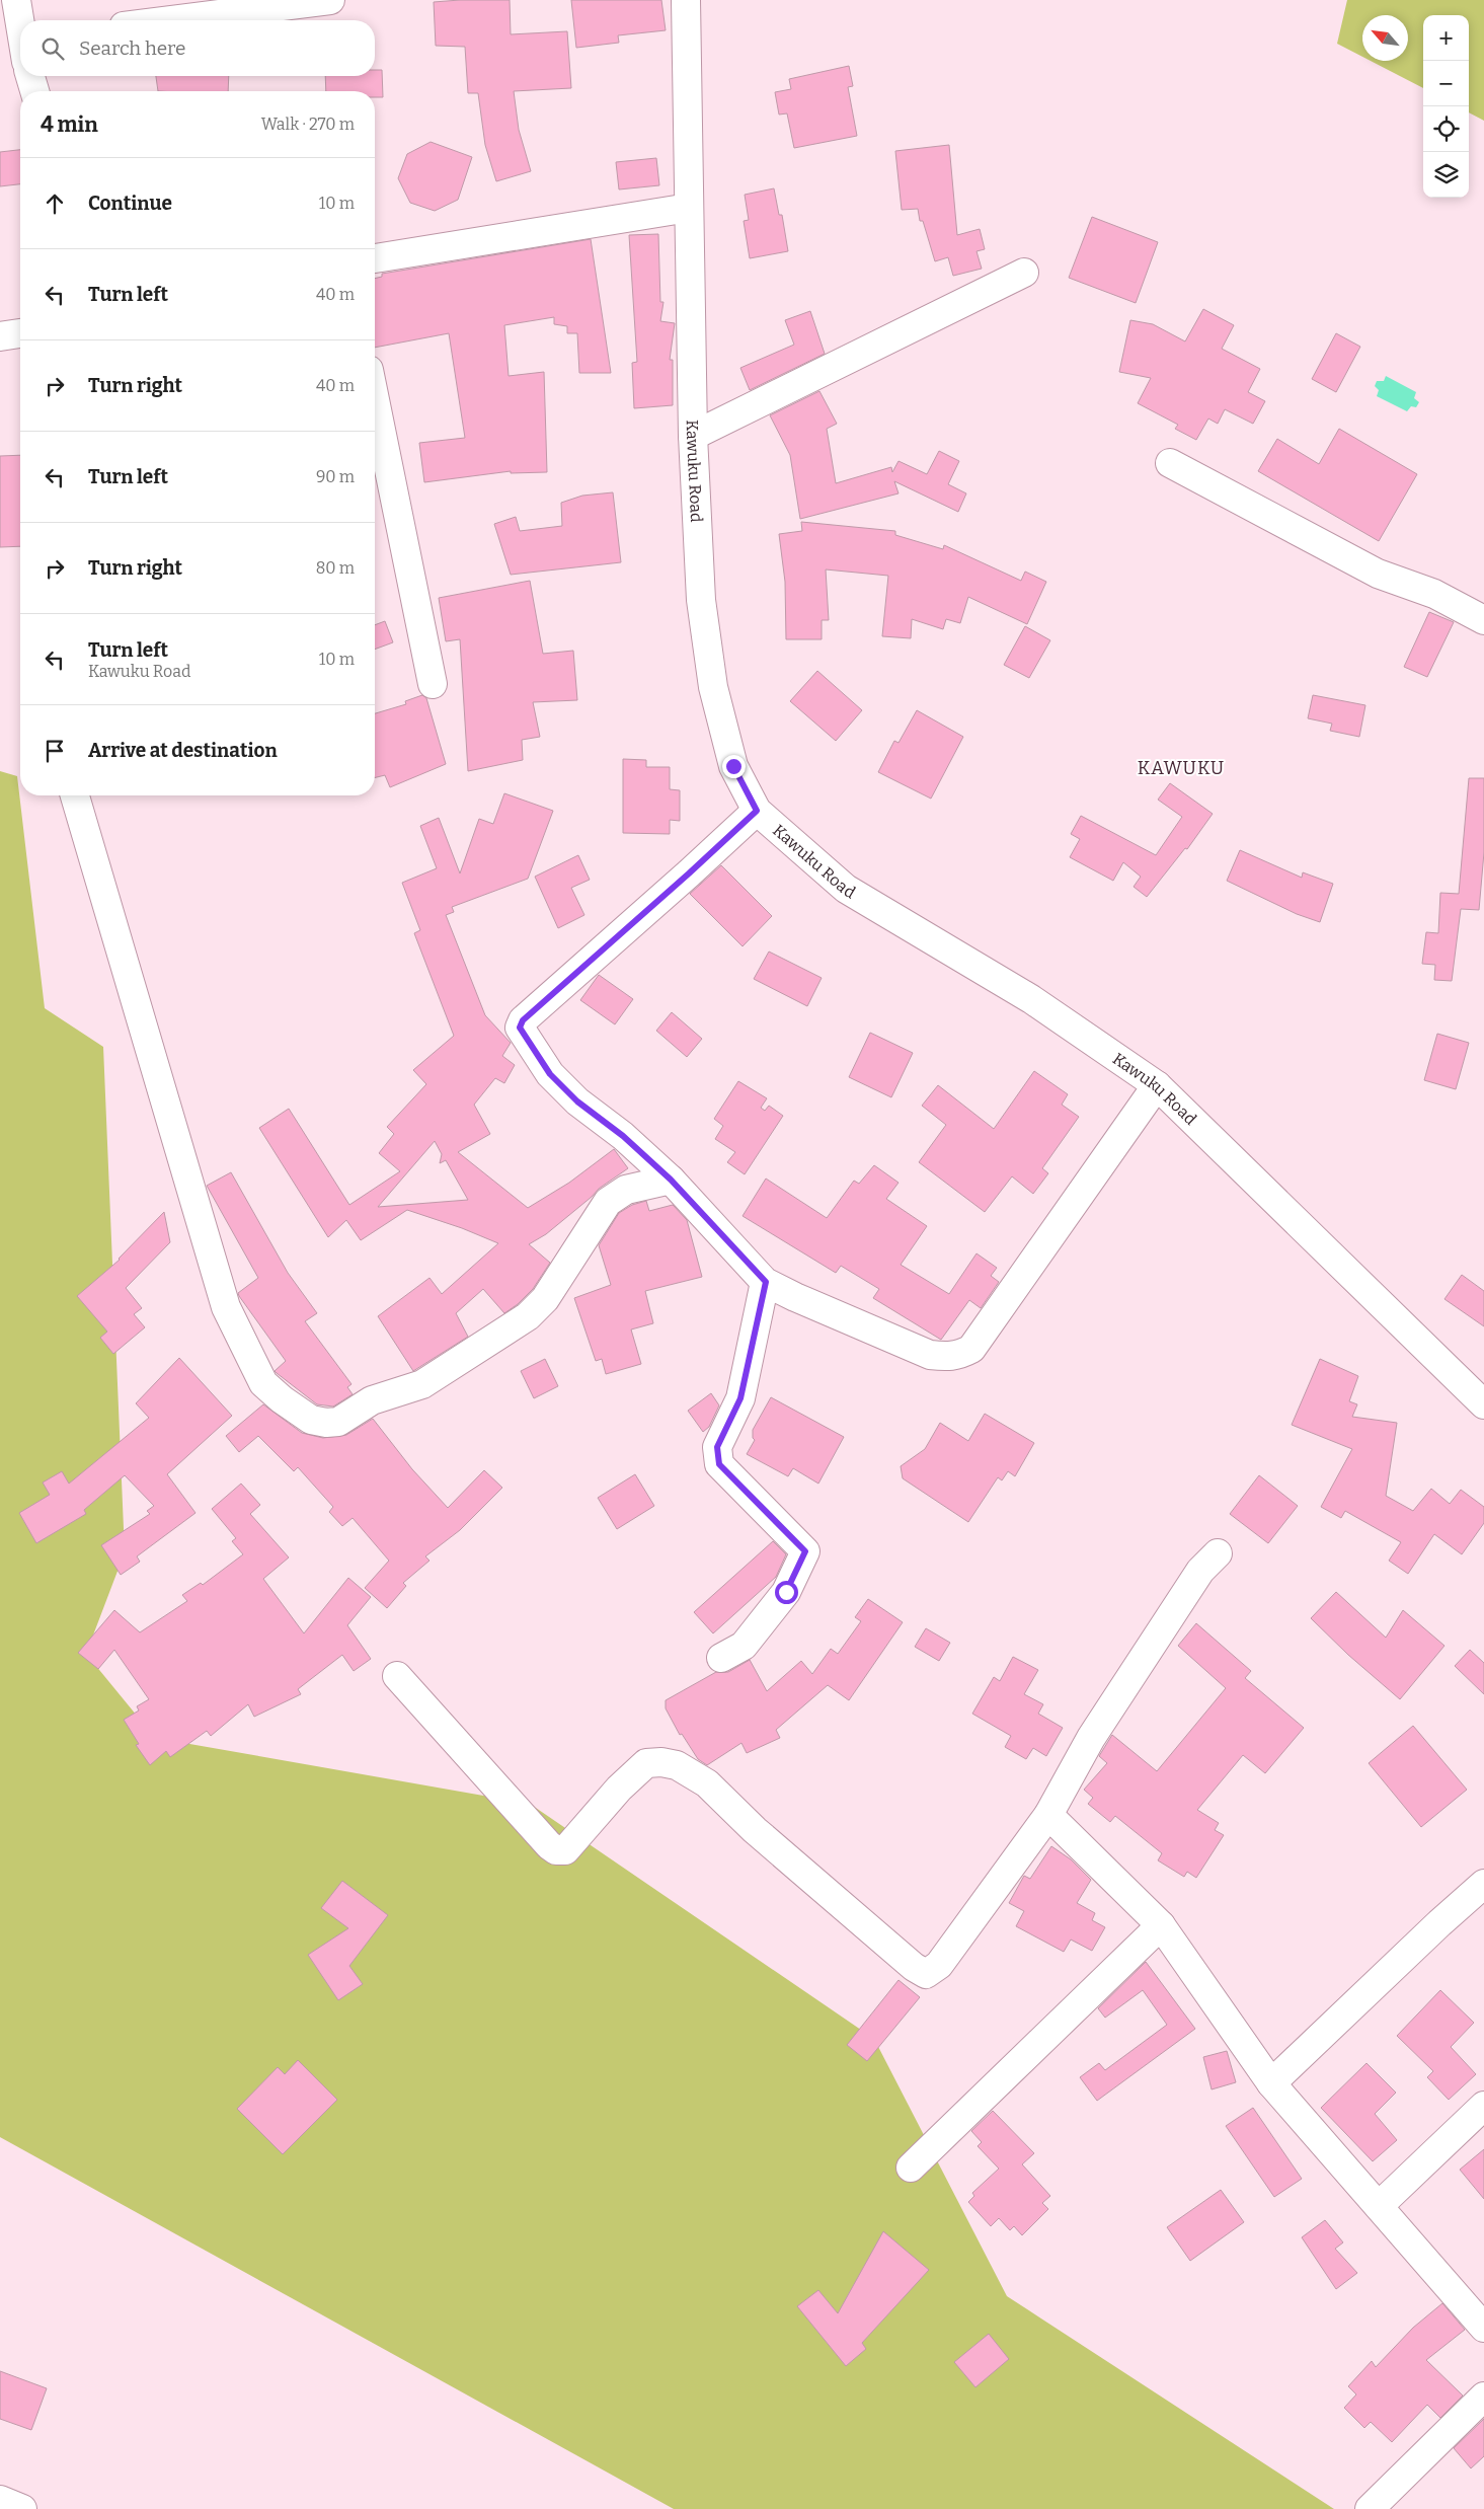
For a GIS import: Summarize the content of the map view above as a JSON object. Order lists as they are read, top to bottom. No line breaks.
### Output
{"streets":{"street":["Kawuku Road"]},"districts":["KAWUKU"],"north":"top left","page":{"map_buttons":["+","−"],"search":"Search here","heading":["4 min","Walk · 270 m"],"list":[["Continue","10 m"],["Turn left","40 m"],["Turn right","40 m"],["Turn left","90 m"],["Turn right","80 m"],["Turn left","Kawuku Road","10 m"],"Arrive at destination"]}}
